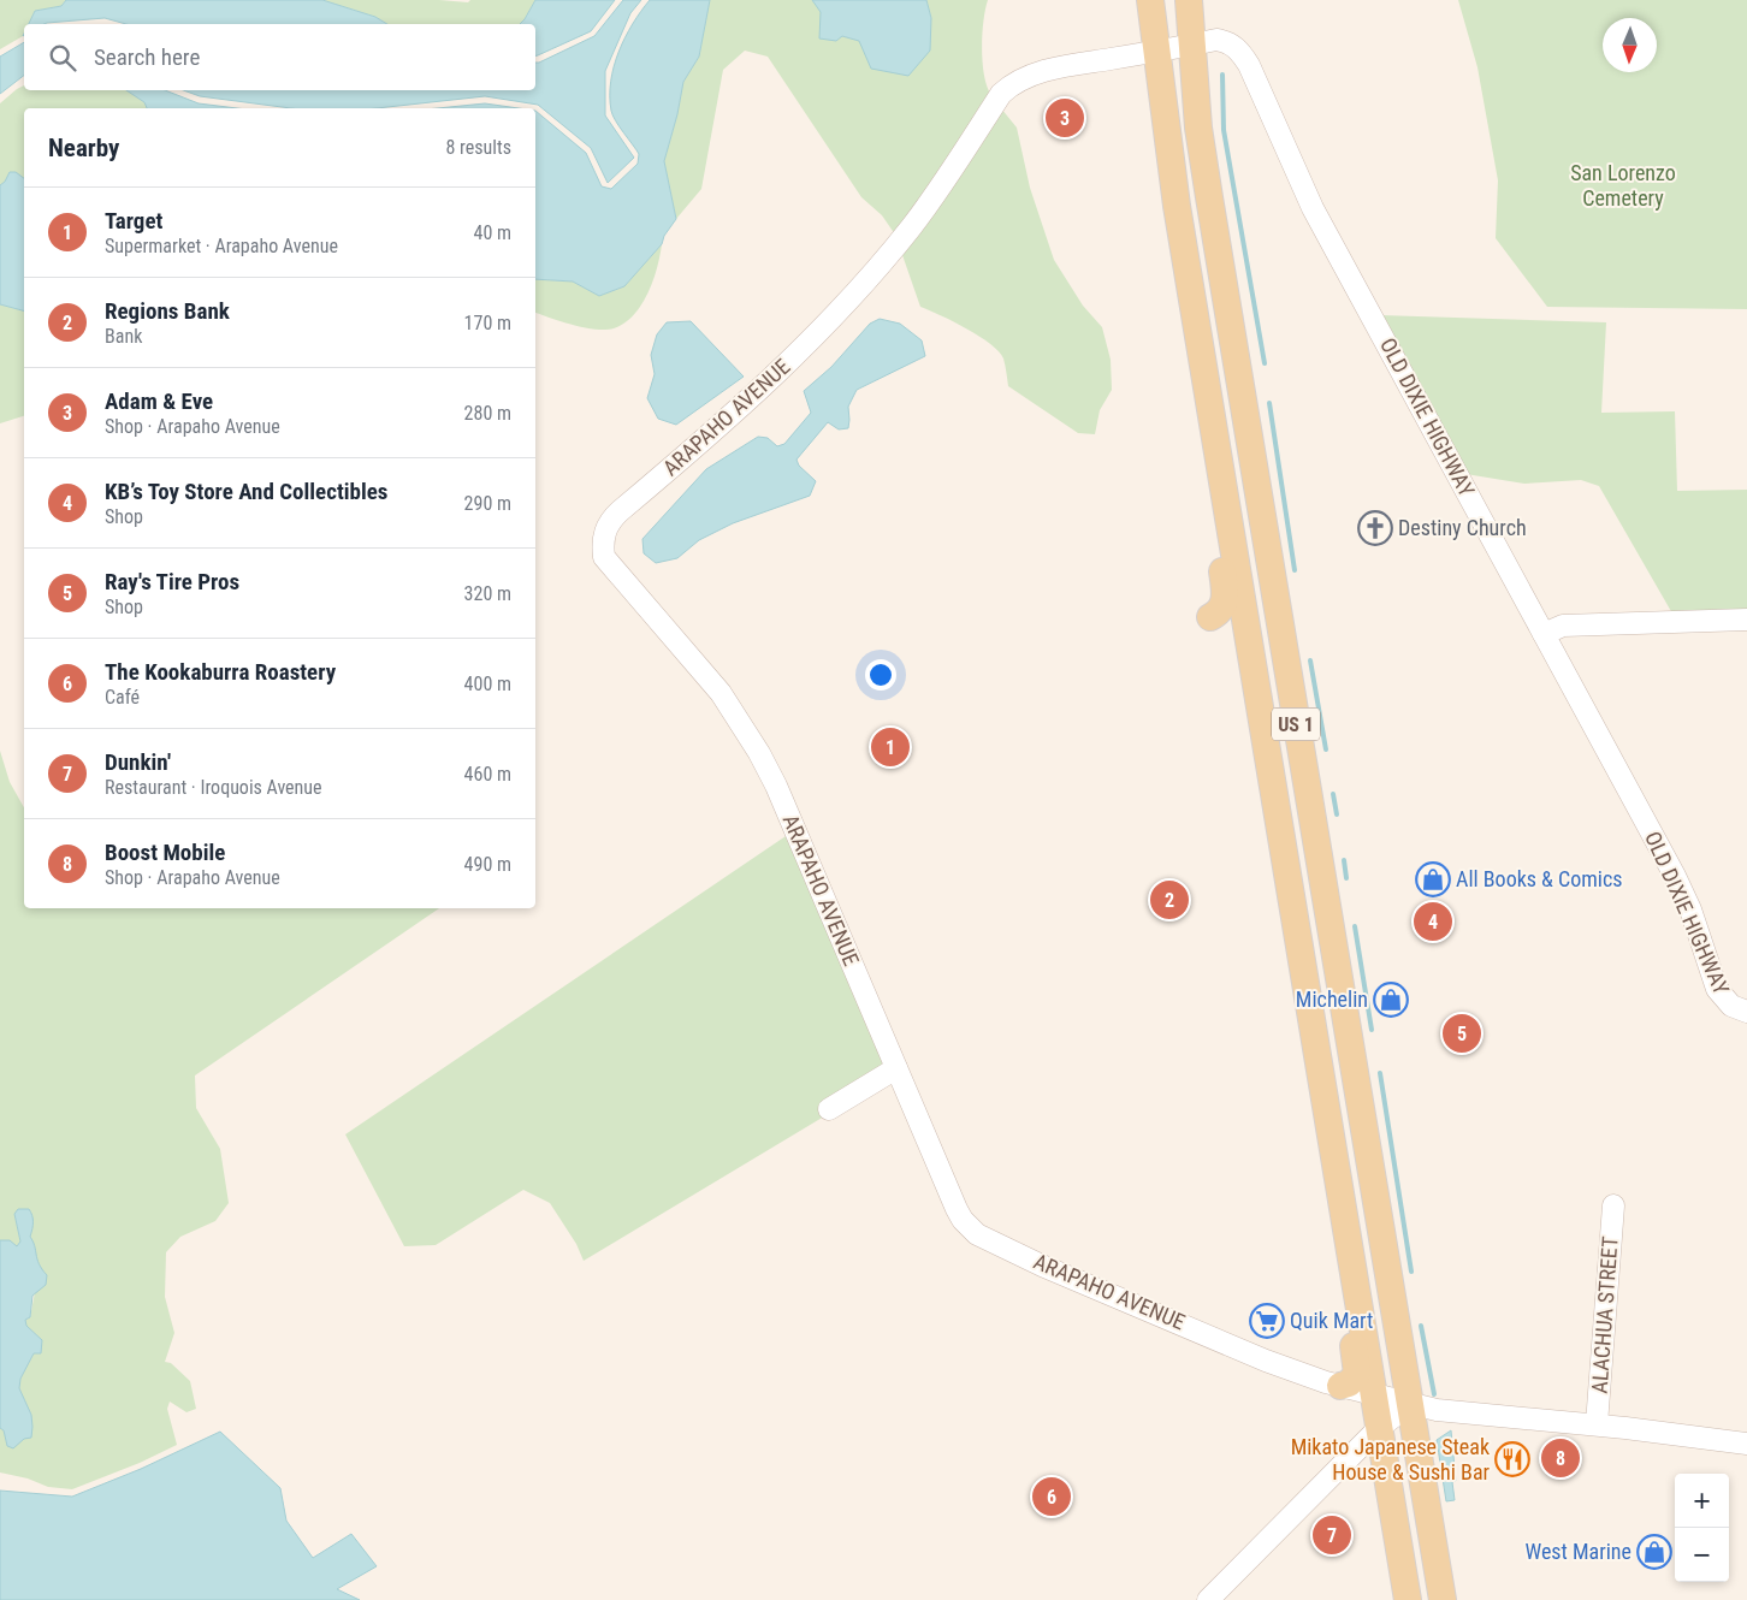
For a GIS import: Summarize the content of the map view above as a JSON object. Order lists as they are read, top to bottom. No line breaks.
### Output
{"streets":{"main road":["US 1"],"street":["ARAPAHO AVENUE","OLD DIXIE HIGHWAY","ALACHUA STREET"]},"crossings":[["ARAPAHO AVENUE","OLD DIXIE HIGHWAY"],["ARAPAHO AVENUE","US 1"],["OLD DIXIE HIGHWAY","US 1"]],"parks":["San Lorenzo Cemetery"],"places":{"church":["Destiny Church"],"shop":["All Books & Comics","Michelin","West Marine"],"supermarket":["Quik Mart"],"restaurant":["Mikato Japanese Steak House & Sushi Bar"]},"north":"bottom","page":{"search":"Search here","pins":["3","1","2","4","5","8","6","7"],"heading":["Nearby","8 results"],"list":[{"mark":"1","name":"Target","note":"Supermarket · Arapaho Avenue","value":"40 m"},{"mark":"2","name":"Regions Bank","note":"Bank","value":"170 m"},{"mark":"3","name":"Adam & Eve","note":"Shop · Arapaho Avenue","value":"280 m"},{"mark":"4","name":"KB’s Toy Store And Collectibles","note":"Shop","value":"290 m"},{"mark":"5","name":"Ray's Tire Pros","note":"Shop","value":"320 m"},{"mark":"6","name":"The Kookaburra Roastery","note":"Café","value":"400 m"},{"mark":"7","name":"Dunkin'","note":"Restaurant · Iroquois Avenue","value":"460 m"},{"mark":"8","name":"Boost Mobile","note":"Shop · Arapaho Avenue","value":"490 m"}],"map_buttons":["+","−"]}}
